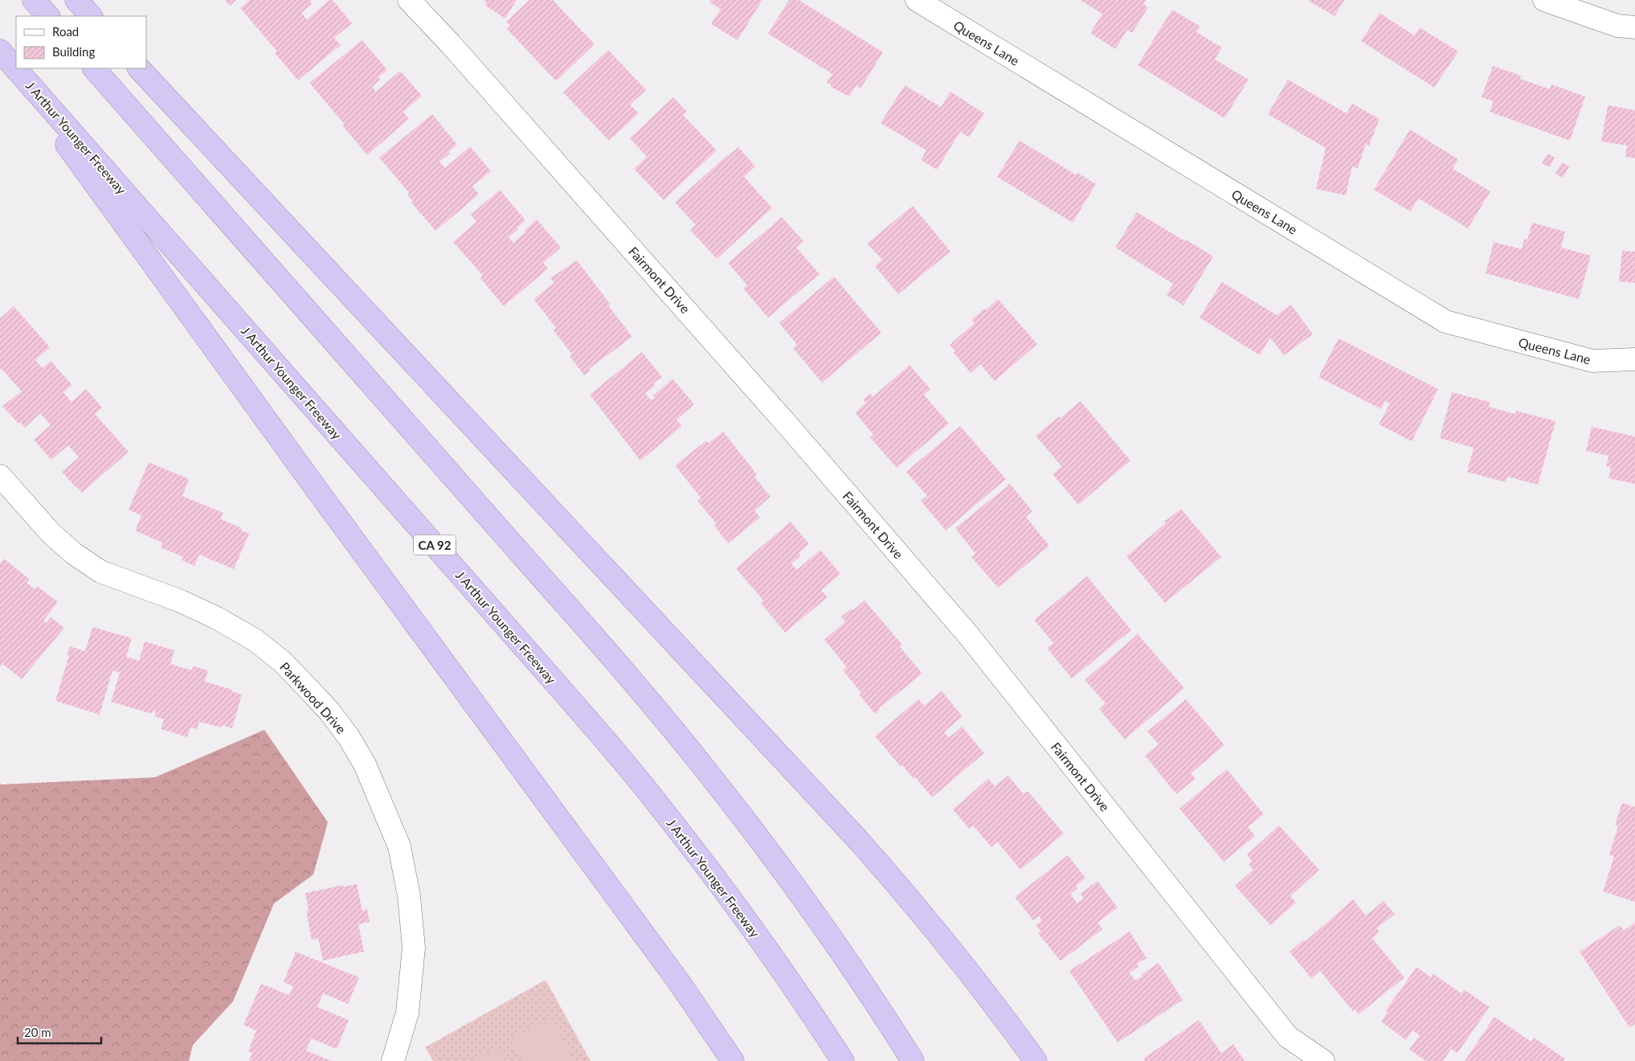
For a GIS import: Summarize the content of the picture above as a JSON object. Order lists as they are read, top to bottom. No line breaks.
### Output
{"streets":{"highway":["J Arthur Younger Freeway","CA 92"],"street":["Queens Lane","Fairmont Drive","Parkwood Drive"]},"legend":["Road","Building"],"scale_bar":"20 m"}
